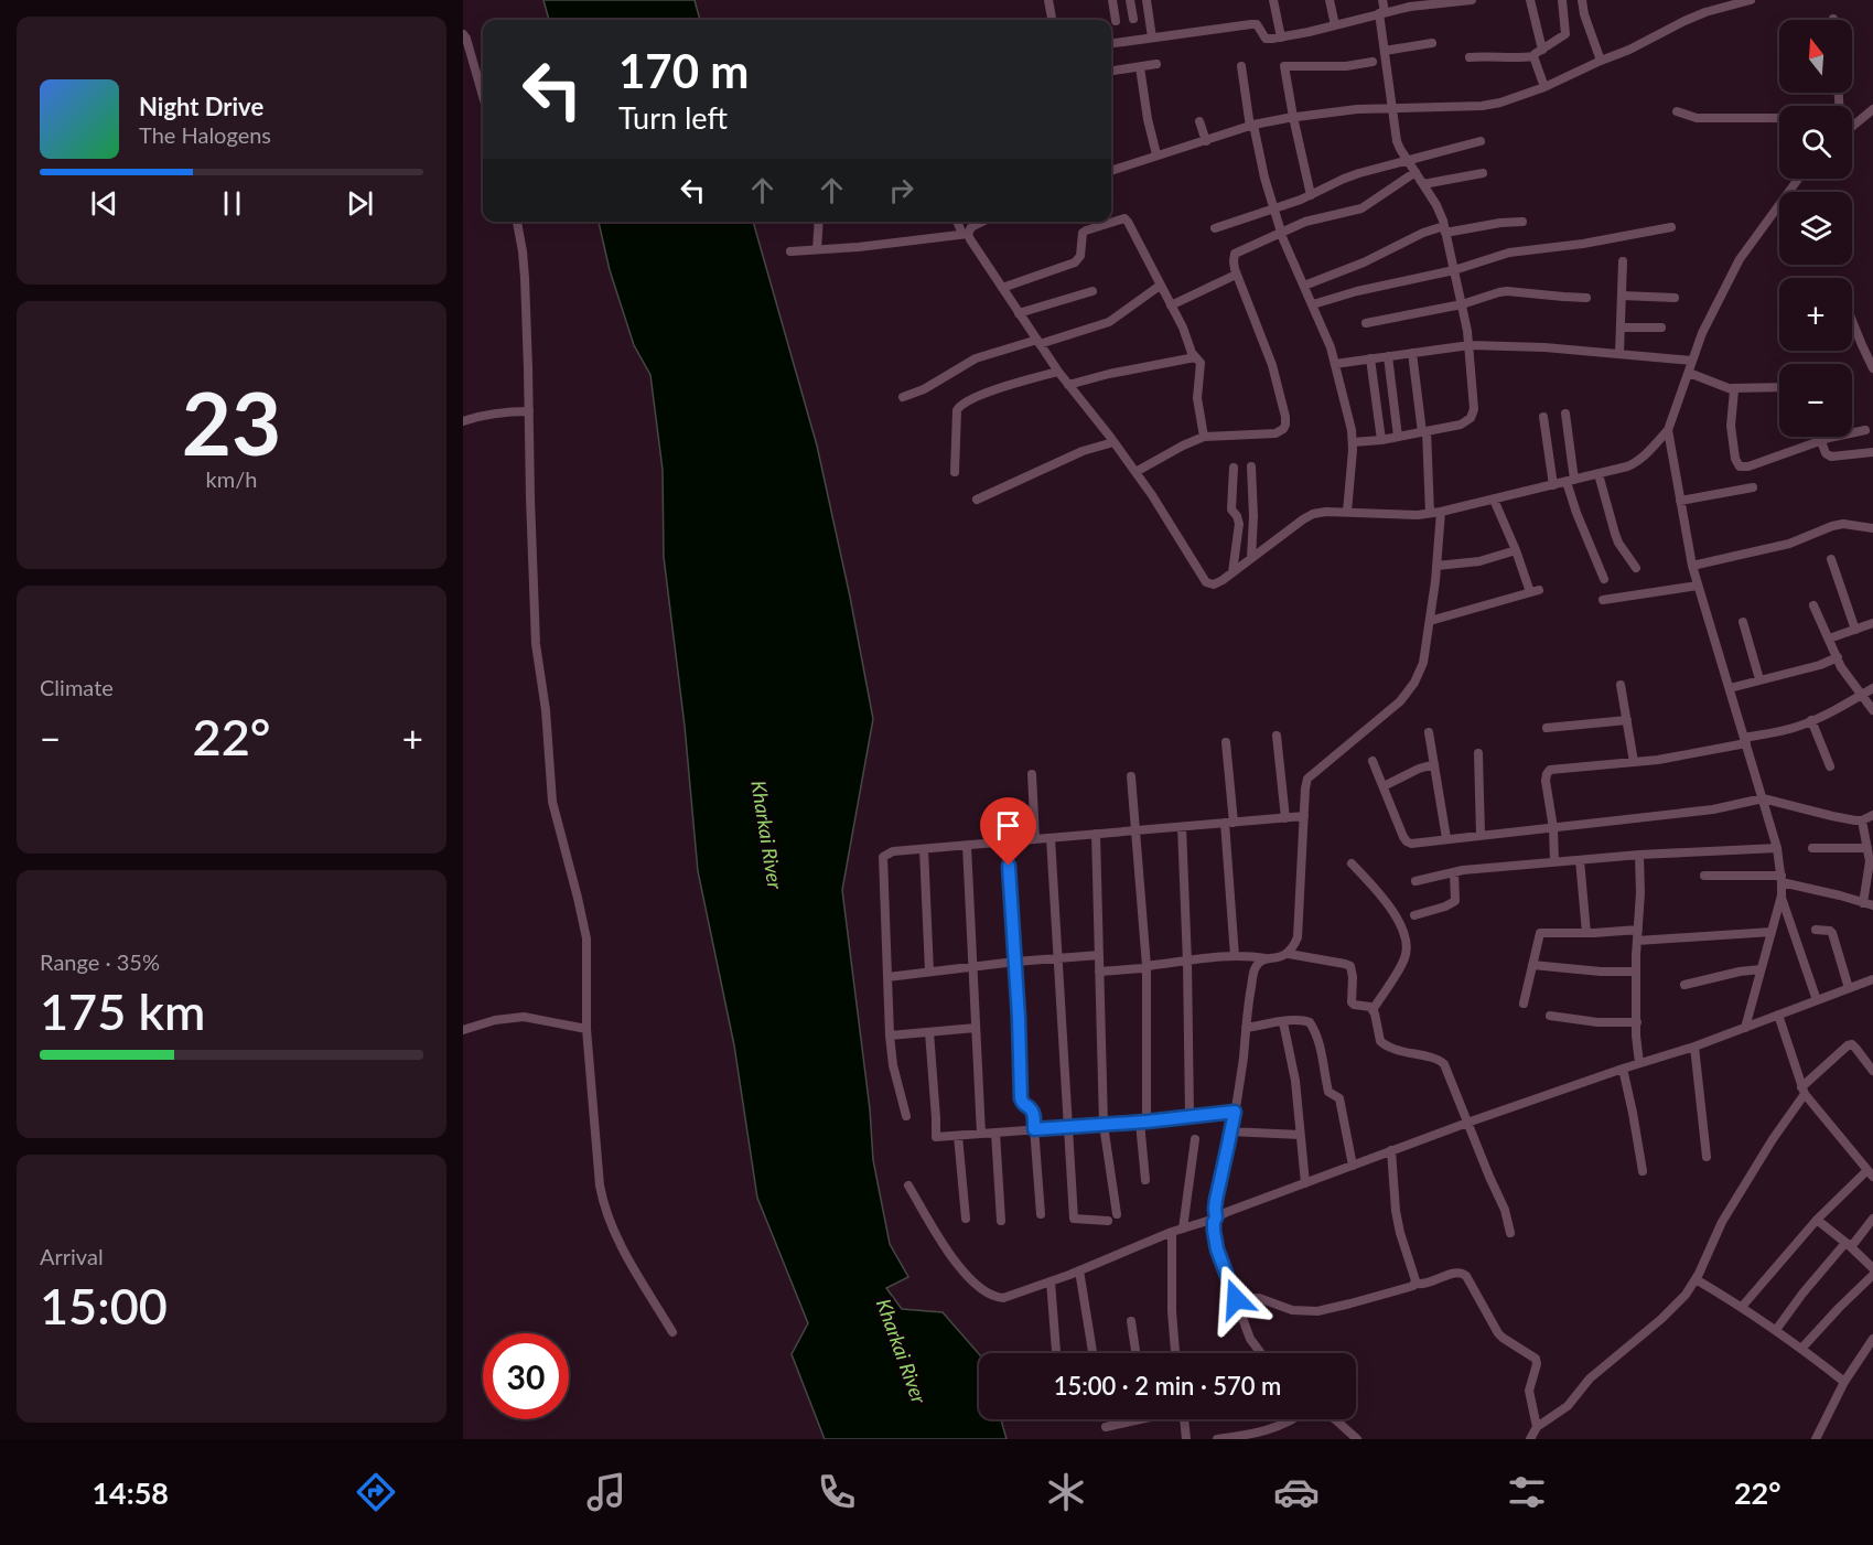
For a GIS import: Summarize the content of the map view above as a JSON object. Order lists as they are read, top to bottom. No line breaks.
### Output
{"water":["Kharkai River"],"north":"top","page":{"map_buttons":["+","−"],"turn":["170 m","Turn left"],"song":["Night Drive","The Halogens"],"tile":[["23","km/h"],"Climate",["Range · 35%","175 km"],["Arrival","15:00"]],"heat":["−","22°","+"],"limit":"30","trip":"15:00 · 2 min · 570 m","tabs":["14:58","22°"]}}
